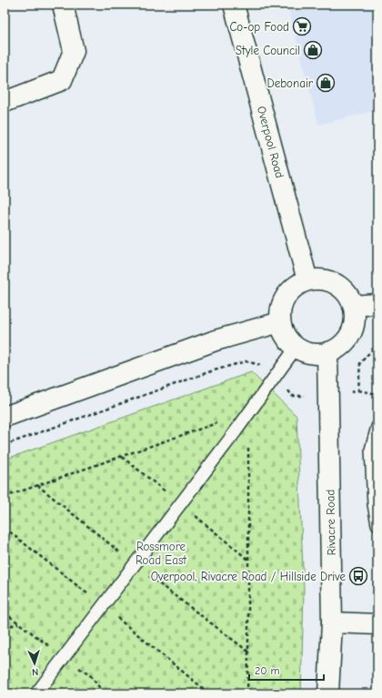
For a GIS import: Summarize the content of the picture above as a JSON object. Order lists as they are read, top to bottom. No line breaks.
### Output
{"streets":{"main road":["Overpool Road","Rivacre Road"]},"crossings":[["Overpool Road","Rivacre Road"]],"parks":["Rossmore Road East"],"places":{"supermarket":["Co-op Food"],"shop":["Style Council","Debonair"],"bus stop":["Overpool, Rivacre Road / Hillside Drive"]},"scale_bar":"20 m","north":"bottom"}
